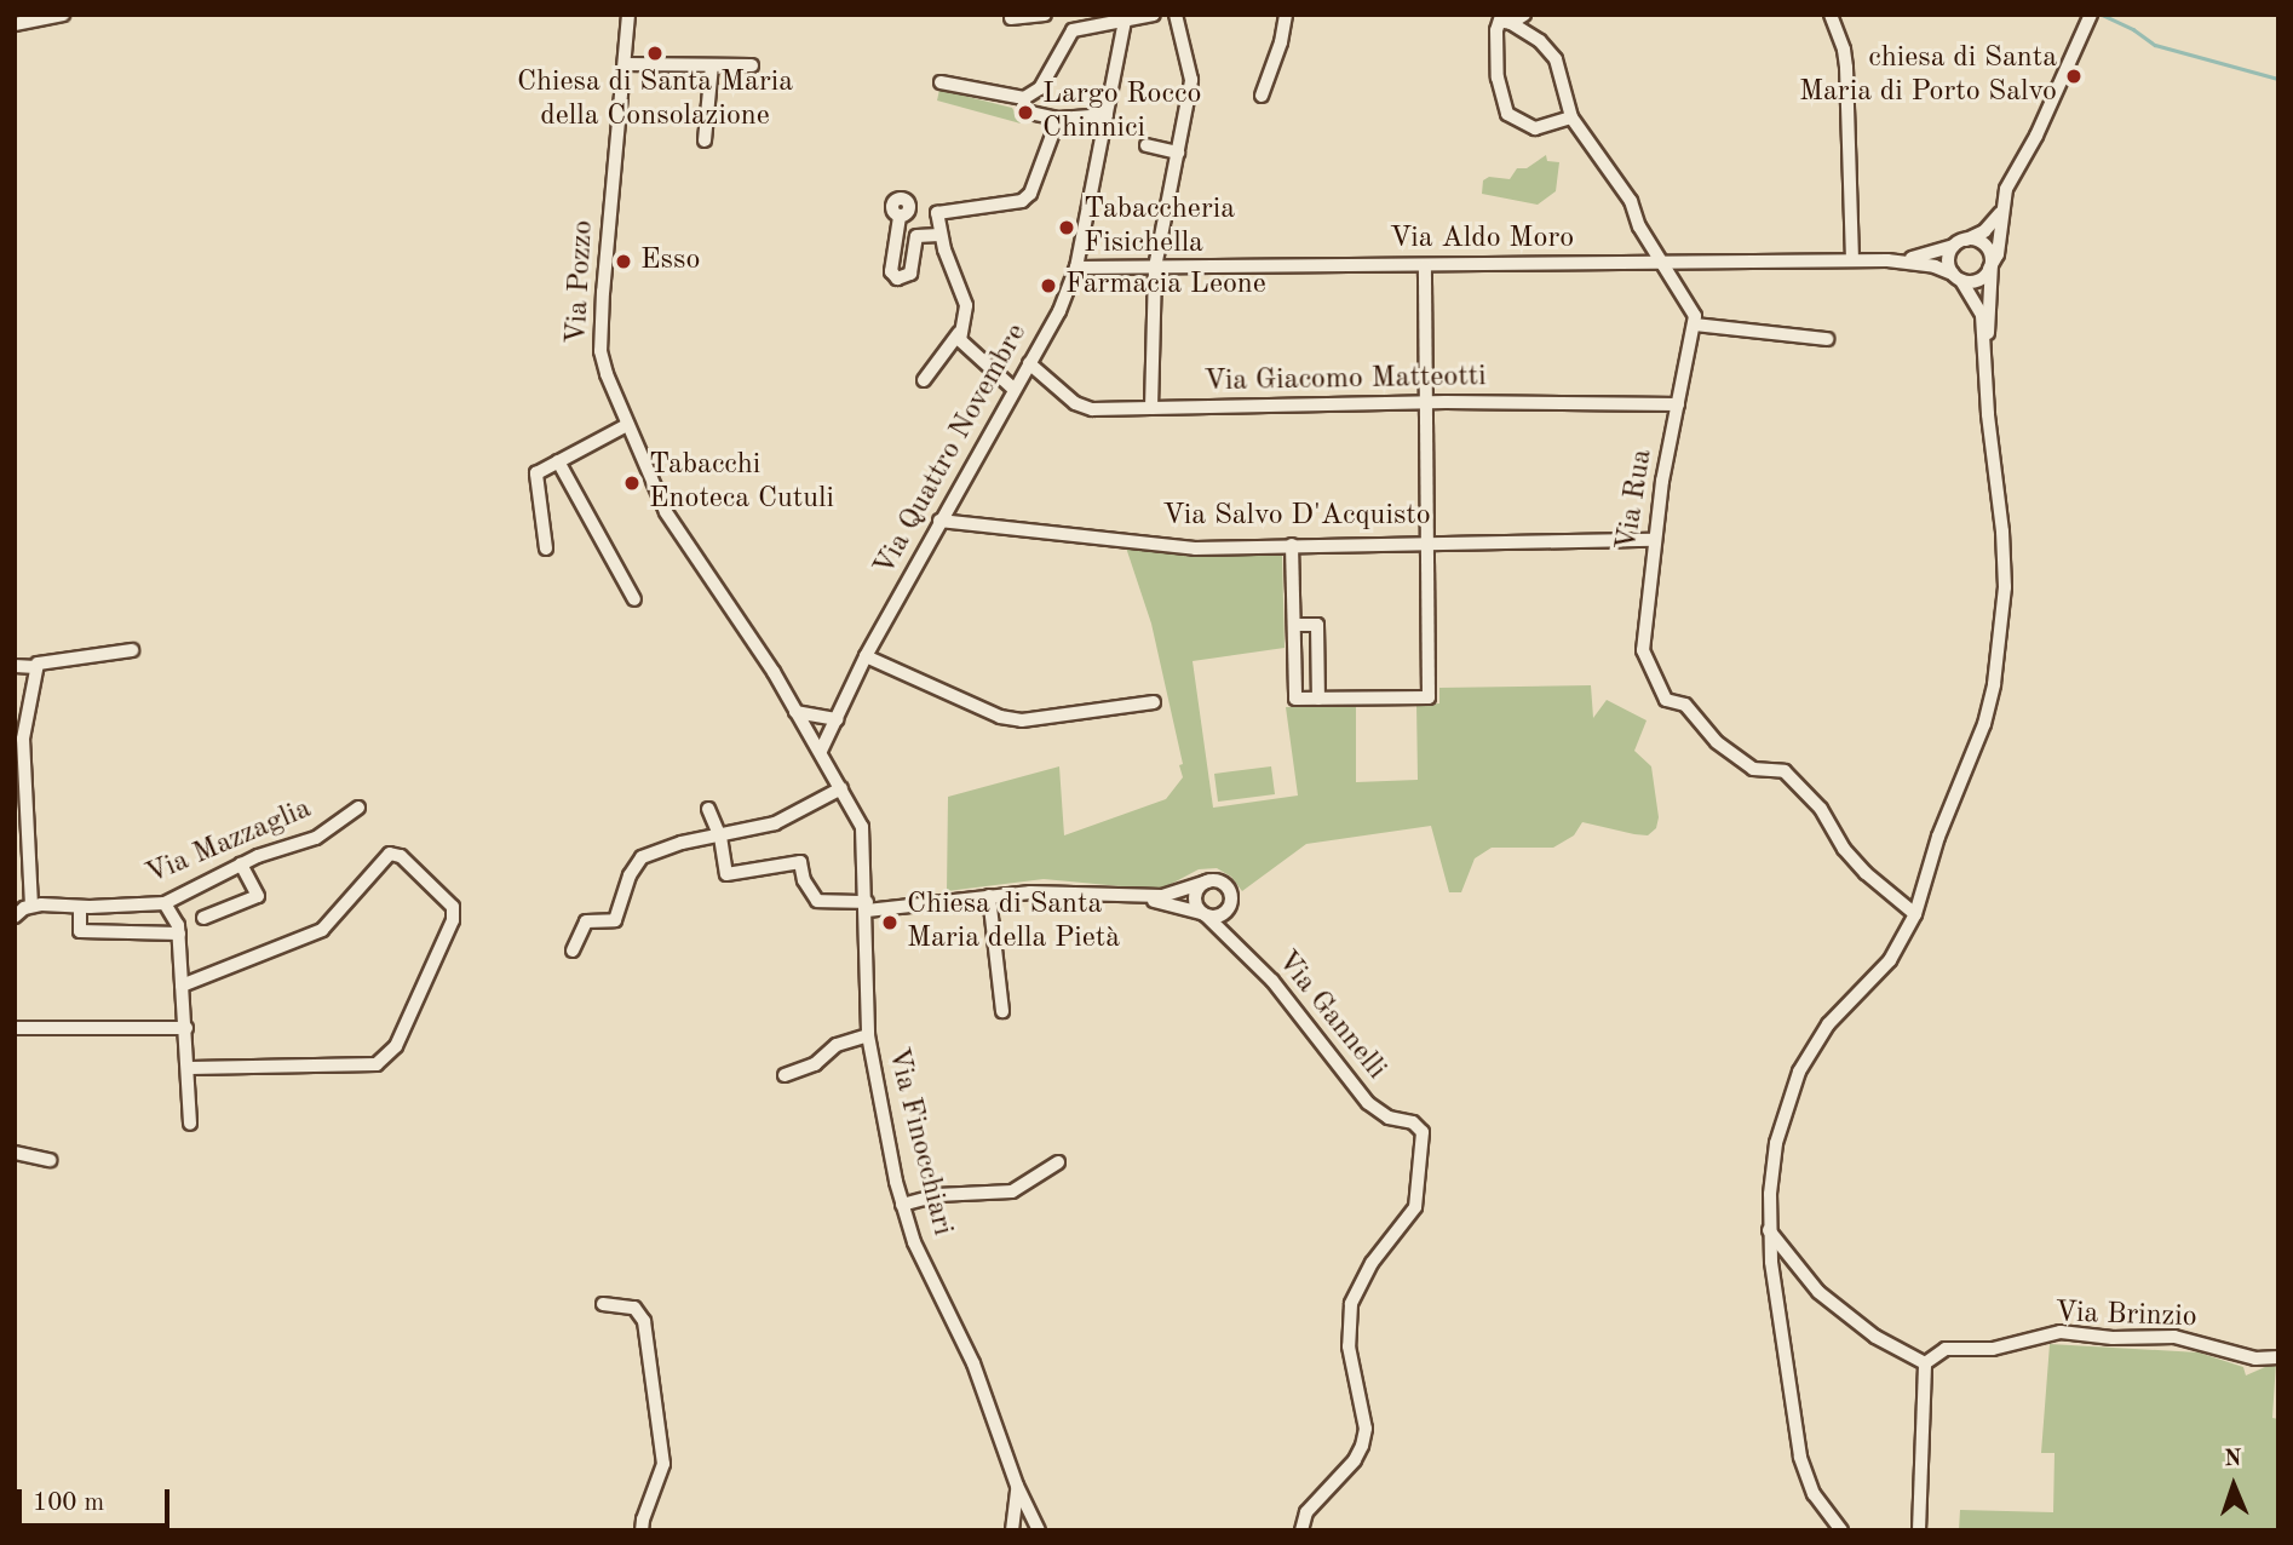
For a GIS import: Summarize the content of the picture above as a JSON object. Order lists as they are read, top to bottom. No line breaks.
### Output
{"streets":{"street":["Via Aldo Moro","Via Pozzo","Via Giacomo Matteotti","Via Quattro Novembre","Via Rua","Via Salvo D'Acquisto","Via Mazzaglia","Via Gannelli","Via Finocchiari","Via Brinzio"]},"crossings":[["Via Aldo Moro","Via Quattro Novembre"],["Via Pozzo","Via Quattro Novembre"],["Via Pozzo","Via Finocchiari"],["Via Giacomo Matteotti","Via Quattro Novembre"],["Via Giacomo Matteotti","Via Rua"],["Via Quattro Novembre","Via Salvo D'Acquisto"],["Via Quattro Novembre","Via Finocchiari"],["Via Rua","Via Salvo D'Acquisto"]],"places":["Chiesa di Santa Maria della Consolazione","chiesa di Santa Maria di Porto Salvo","Largo Rocco Chinnici","Tabaccheria Fisichella","Esso","Farmacia Leone","Tabacchi Enoteca Cutuli","Chiesa di Santa Maria della Pietà"],"scale_bar":"100 m","north":"top"}
